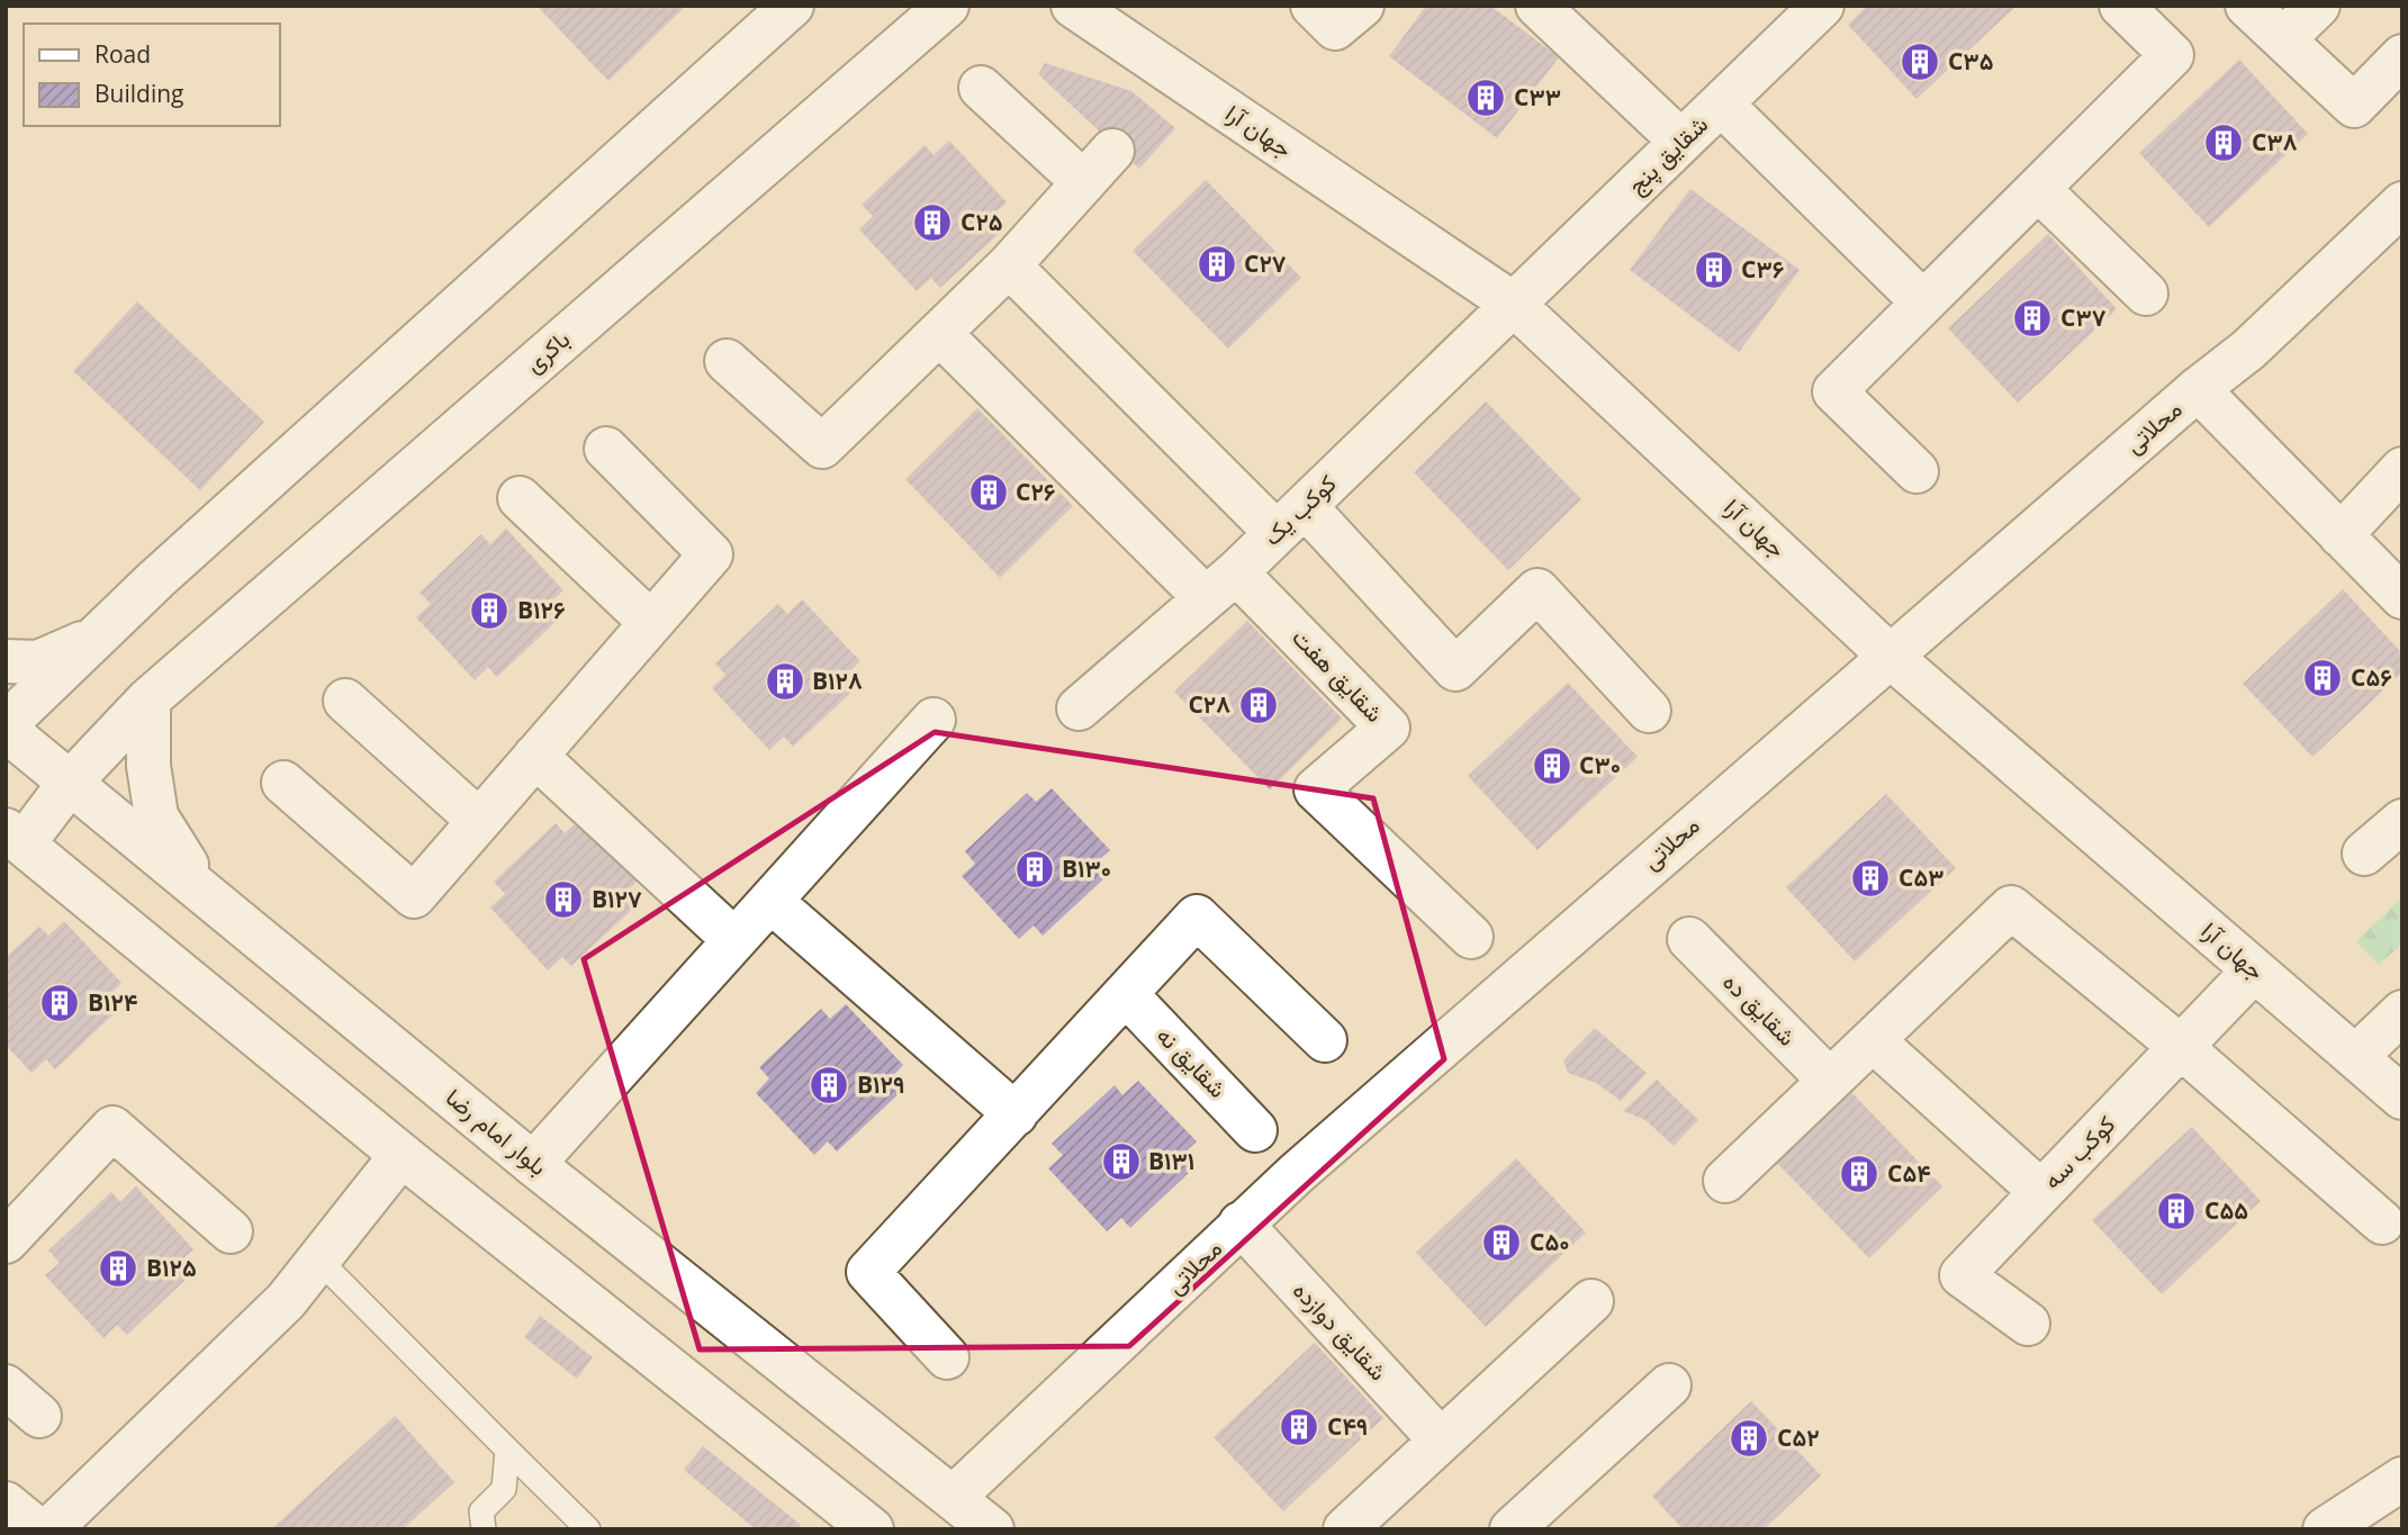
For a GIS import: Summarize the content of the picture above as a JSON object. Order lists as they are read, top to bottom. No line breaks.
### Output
{"streets":{"street":["جهان آرا","شقایق پنج","باکری","محلاتی","کوکب یک","شقایق هفت","شقایق ده","شقایق نه","بلوار امام رضا","کوکب سه","شقایق دوازده"]},"crossings":[["جهان آرا","شقایق پنج"],["جهان آرا","محلاتی"],["جهان آرا","کوکب یک"],["جهان آرا","کوکب سه"],["شقایق پنج","کوکب یک"],["باکری","بلوار امام رضا"],["محلاتی","بلوار امام رضا"],["محلاتی","شقایق دوازده"],["کوکب یک","شقایق هفت"]],"places":{"building":["C۳۵","C۳۳","C۳۸","C۲۵","C۲۷","C۳۶","C۳۷","C۲۶","B۱۲۶","C۵۶","B۱۲۸","C۲۸","C۳۰","B۱۳۰","C۵۳","B۱۲۷","B۱۲۴","B۱۲۹","B۱۳۱","C۵۴","C۵۵","C۵۰","B۱۲۵","C۴۹","C۵۲"]},"legend":["Road","Building"]}
